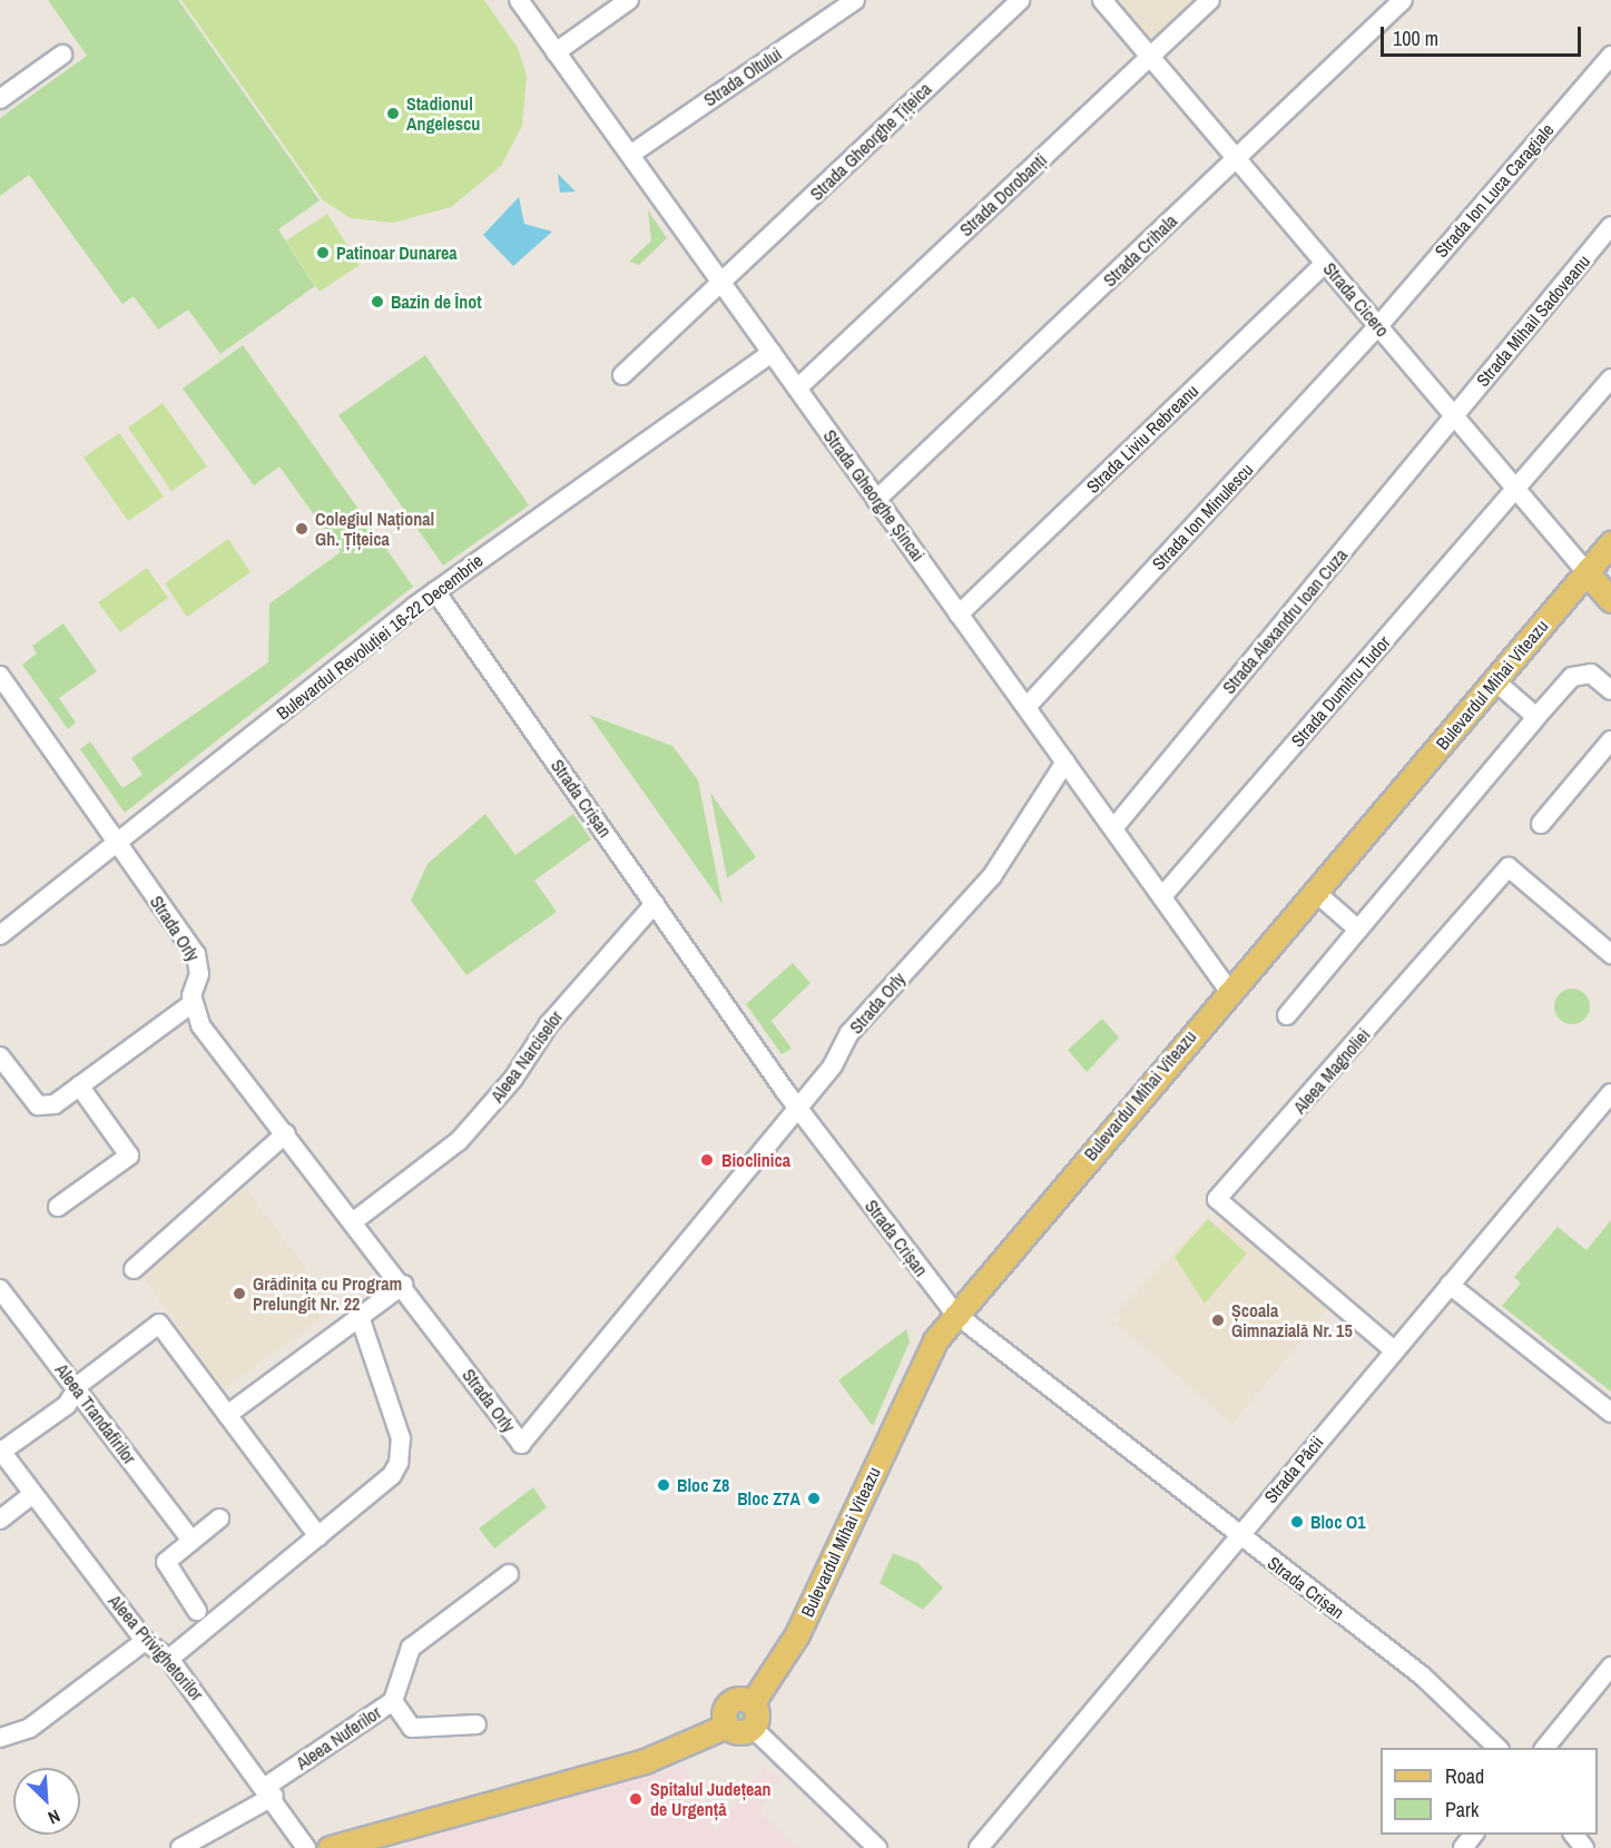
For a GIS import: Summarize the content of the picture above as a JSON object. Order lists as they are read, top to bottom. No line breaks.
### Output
{"streets":{"main road":["Strada Cicero","Bulevardul Mihai Viteazu"],"street":["Strada Oltului","Strada Gheorghe Țițeica","Strada Ion Luca Caragiale","Strada Dorobanți","Strada Crihala","Strada Mihail Sadoveanu","Strada Liviu Rebreanu","Strada Gheorghe Șincai","Strada Ion Minulescu","Strada Alexandru Ioan Cuza","Bulevardul Revoluției 16-22 Decembrie","Strada Dumitru Tudor","Strada Crișan","Strada Orly","Aleea Narciselor","Aleea Magnoliei","Aleea Trandafirilor","Strada Păcii","Aleea Privighetorilor","Aleea Nuferilor"]},"crossings":[["Strada Oltului","Strada Gheorghe Șincai"],["Strada Gheorghe Țițeica","Strada Gheorghe Șincai"],["Strada Ion Luca Caragiale","Strada Cicero"],["Strada Ion Luca Caragiale","Strada Ion Minulescu"],["Strada Dorobanți","Strada Cicero"],["Strada Dorobanți","Strada Gheorghe Șincai"],["Strada Crihala","Strada Cicero"],["Strada Crihala","Strada Gheorghe Șincai"],["Strada Cicero","Strada Mihail Sadoveanu"],["Strada Cicero","Strada Liviu Rebreanu"],["Strada Cicero","Strada Ion Minulescu"],["Strada Cicero","Strada Alexandru Ioan Cuza"],["Strada Cicero","Bulevardul Mihai Viteazu"],["Strada Cicero","Strada Dumitru Tudor"],["Strada Mihail Sadoveanu","Strada Alexandru Ioan Cuza"],["Strada Liviu Rebreanu","Strada Gheorghe Șincai"],["Strada Gheorghe Șincai","Strada Ion Minulescu"],["Strada Gheorghe Șincai","Strada Alexandru Ioan Cuza"],["Strada Gheorghe Șincai","Bulevardul Revoluției 16-22 Decembrie"],["Strada Gheorghe Șincai","Bulevardul Mihai Viteazu"],["Strada Gheorghe Șincai","Strada Dumitru Tudor"],["Strada Gheorghe Șincai","Strada Orly"],["Bulevardul Revoluției 16-22 Decembrie","Strada Crișan"],["Bulevardul Revoluției 16-22 Decembrie","Strada Orly"],["Bulevardul Mihai Viteazu","Strada Crișan"],["Strada Crișan","Strada Orly"],["Strada Crișan","Aleea Narciselor"],["Strada Crișan","Strada Păcii"],["Strada Orly","Aleea Narciselor"],["Aleea Magnoliei","Strada Păcii"],["Aleea Privighetorilor","Aleea Nuferilor"]],"places":["Stadionul Angelescu","Patinoar Dunarea","Bazin de Înot","Colegiul Național Gh. Țițeica","Bioclinica","Grădinița cu Program Prelungit Nr. 22","Școala Gimnazială Nr. 15","Bloc Z8","Bloc Z7A","Bloc O1","Spitalul Județean de Urgență"],"legend":["Road","Park"],"scale_bar":"100 m","north":"bottom right"}
